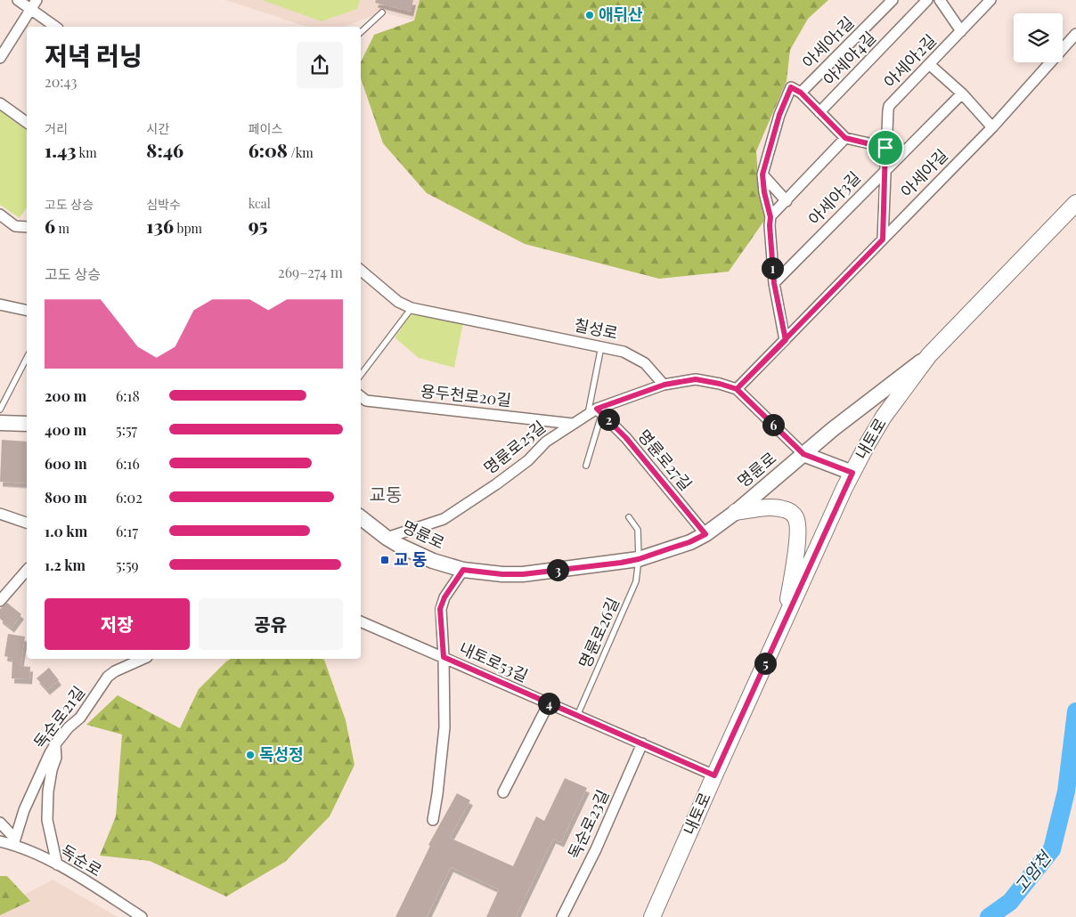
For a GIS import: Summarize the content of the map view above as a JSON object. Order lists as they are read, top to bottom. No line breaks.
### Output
{"streets":{"main road":["내토로"],"street":["아세아1길","아세아4길","아세아2길","아세아길","아세아3길","칠성로","용두천로20길","명륜로25길","명륜로27길","명륜로","내토로53길","독순로21길","독순로23길","독순로"],"lane":["명륜로26길"]},"crossings":[["아세아2길","아세아길"],["아세아2길","아세아3길"],["칠성로","명륜로25길"],["용두천로20길","명륜로25길"],["내토로","명륜로"],["내토로","내토로53길"],["명륜로25길","명륜로27길"],["명륜로25길","명륜로"],["명륜로27길","명륜로"],["명륜로","명륜로26길"],["명륜로26길","내토로53길"],["내토로53길","독순로23길"],["독순로21길","독순로"]],"districts":["교동"],"water":["고암천"],"places":{"other":["애뒤산","독성정"],"transit":["교 동"]},"page":{"heading":["저녁 러닝","20:43"],"stats":[["거리","1.43 km"],["시간","8:46"],["페이스","6:08 /km"],["고도 상승","6 m"],["심박수","136 bpm"],["kcal","95"]],"chart":["고도 상승","269–274 m"],"pins":["1","2","6","3","5","4"],"list":[{"name":"200 m","note":"6:18"},{"name":"400 m","note":"5:57"},{"name":"600 m","note":"6:16"},{"name":"800 m","note":"6:02"},{"name":"1.0 km","note":"6:17"},{"name":"1.2 km","note":"5:59"}],"buttons":["저장","공유"]}}
